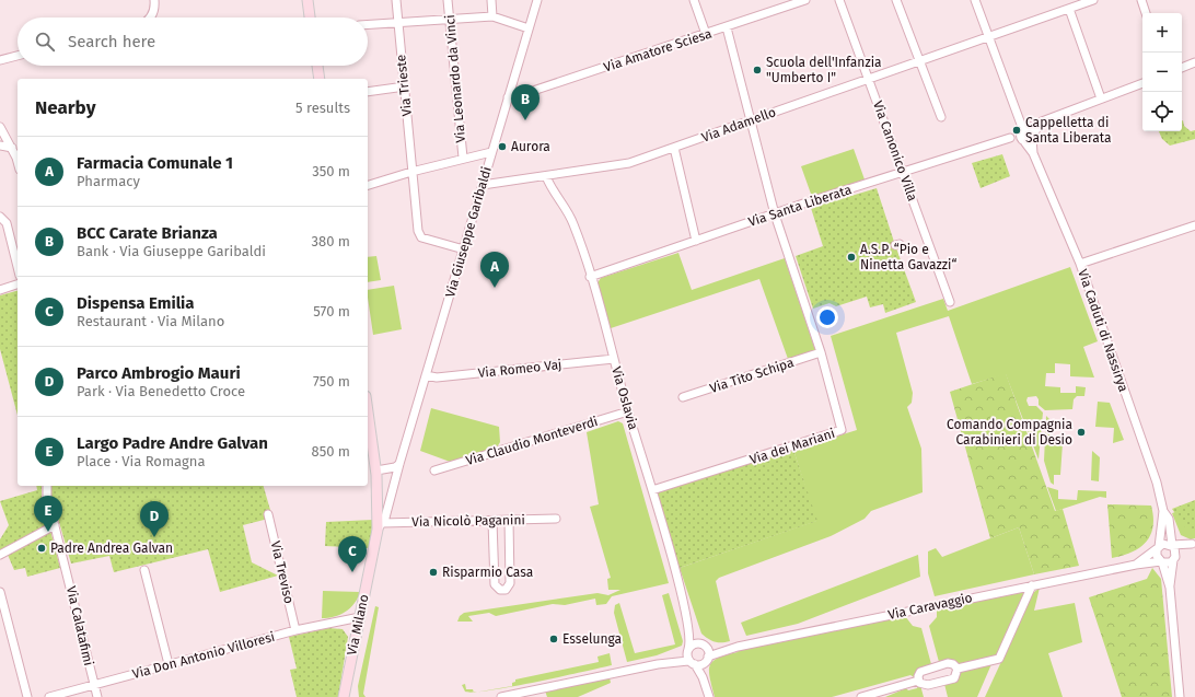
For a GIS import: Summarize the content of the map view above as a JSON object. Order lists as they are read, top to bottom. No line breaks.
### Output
{"streets":{"main road":["Via Milano"],"street":["Via Amatore Sciesa","Via Leonardo da Vinci","Via Trieste","Via Adamello","Via Canonico Villa","Via Santa Liberata","Via Giuseppe Garibaldi","Via Caduti di Nassirya","Via Romeo Vaj","Via Tito Schipa","Via Oslavia","Via Claudio Monteverdi","Via dei Mariani","Via Nicolò Paganini","Via Treviso","Via Caravaggio","Via Calatafimi","Via Don Antonio Villoresi"]},"crossings":[["Via Amatore Sciesa","Via Giuseppe Garibaldi"],["Via Amatore Sciesa","Via dei Mariani"],["Via Trieste","Via Giuseppe Garibaldi"],["Via Adamello","Via Canonico Villa"],["Via Adamello","Via Giuseppe Garibaldi"],["Via Adamello","Via Caduti di Nassirya"],["Via Adamello","Via Oslavia"],["Via Adamello","Via dei Mariani"],["Via Canonico Villa","Via Santa Liberata"],["Via Santa Liberata","Via Caduti di Nassirya"],["Via Santa Liberata","Via Oslavia"],["Via Santa Liberata","Via dei Mariani"],["Via Giuseppe Garibaldi","Via Romeo Vaj"],["Via Giuseppe Garibaldi","Via Nicolò Paganini"],["Via Giuseppe Garibaldi","Via Milano"],["Via Caduti di Nassirya","Via Caravaggio"],["Via Romeo Vaj","Via Oslavia"],["Via Tito Schipa","Via dei Mariani"],["Via Oslavia","Via Claudio Monteverdi"],["Via Oslavia","Via dei Mariani"],["Via Oslavia","Via Caravaggio"],["Via Nicolò Paganini","Via Milano"],["Via Treviso","Via Don Antonio Villoresi"],["Via Milano","Via Don Antonio Villoresi"],["Via Calatafimi","Via Don Antonio Villoresi"]],"places":["Scuola dell'Infanzia \"Umberto I\"","Cappelletta di Santa Liberata","Aurora","A.S.P. “Pio e Ninetta Gavazzi“","Comando Compagnia Carabinieri di Desio","Padre Andrea Galvan","Risparmio Casa","Esselunga"],"page":{"map_buttons":["+","−"],"search":"Search here","heading":["Nearby","5 results"],"pins":["B","A","E","D","C"],"list":[{"mark":"A","name":"Farmacia Comunale 1","note":"Pharmacy","value":"350 m"},{"mark":"B","name":"BCC Carate Brianza","note":"Bank · Via Giuseppe Garibaldi","value":"380 m"},{"mark":"C","name":"Dispensa Emilia","note":"Restaurant · Via Milano","value":"570 m"},{"mark":"D","name":"Parco Ambrogio Mauri","note":"Park · Via Benedetto Croce","value":"750 m"},{"mark":"E","name":"Largo Padre Andre Galvan","note":"Place · Via Romagna","value":"850 m"}]}}
